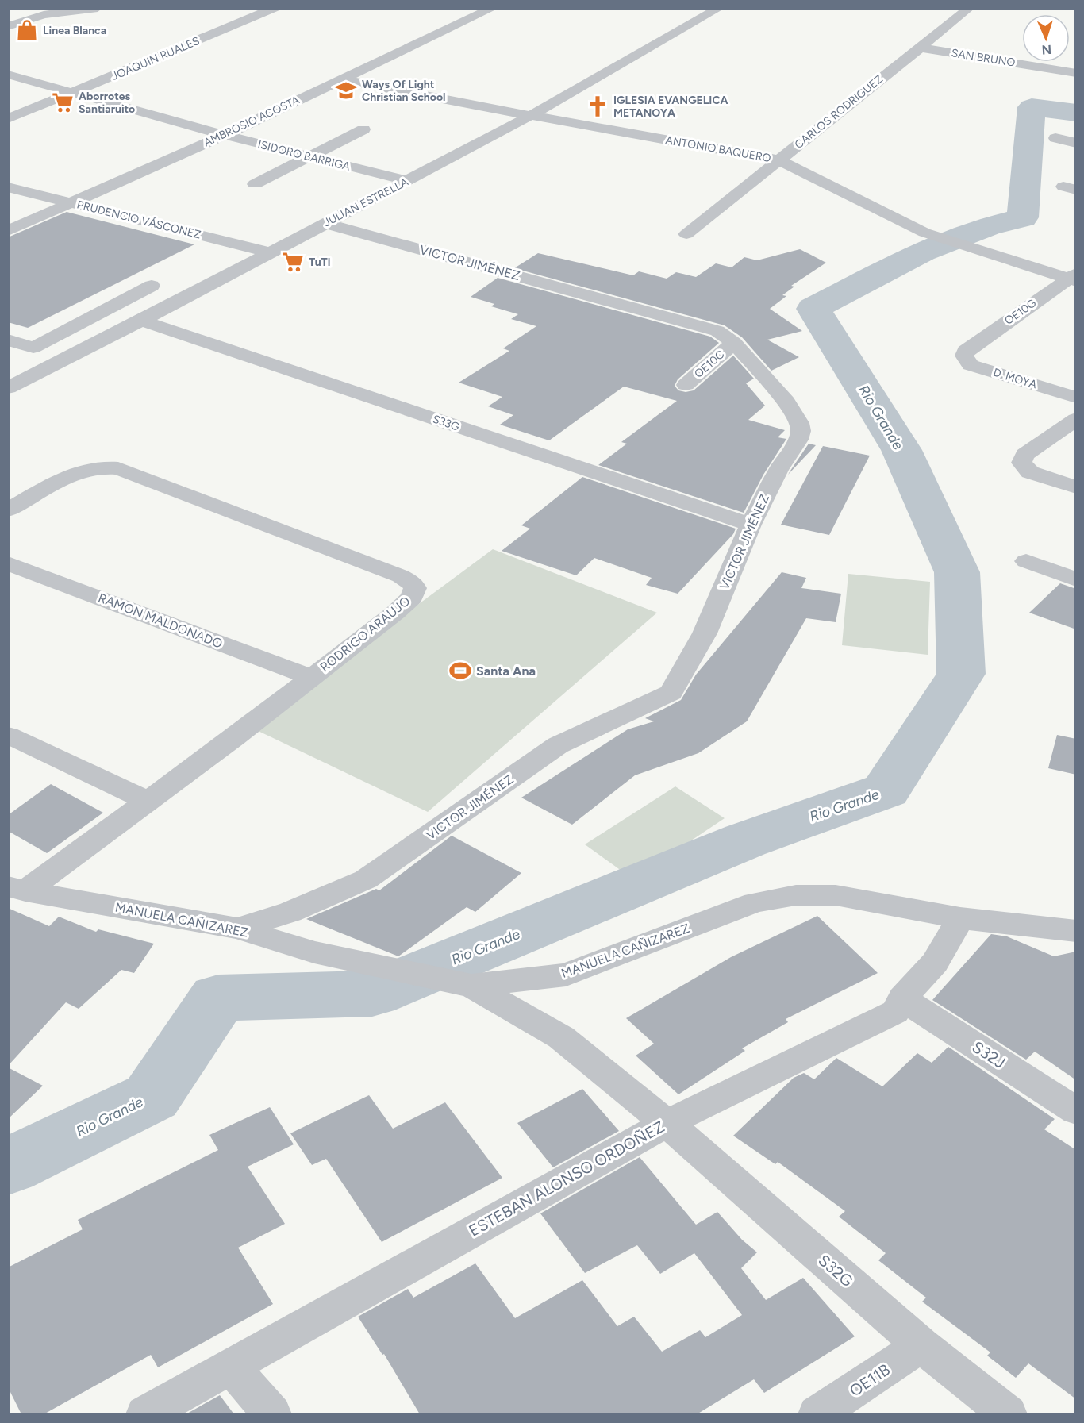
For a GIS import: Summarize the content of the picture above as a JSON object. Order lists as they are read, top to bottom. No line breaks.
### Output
{"streets":{"street":["SAN BRUNO","JOAQUIN RUALES","CARLOS RODRIGUEZ","AMBROSIO ACOSTA","ANTONIO BAQUERO","ISIDORO BARRIGA","JULIAN ESTRELLA","PRUDENCIO VÁSCONEZ","VICTOR JIMÉNEZ","OE10G","OE10C","D. MOYA","S33G","RAMON MALDONADO","RODRIGO ARAUJO","MANUELA CAÑIZAREZ","S32J","ESTEBAN ALONSO ORDOÑEZ","S32G","OE11B"]},"crossings":[["SAN BRUNO","CARLOS RODRIGUEZ"],["JOAQUIN RUALES","ISIDORO BARRIGA"],["CARLOS RODRIGUEZ","ANTONIO BAQUERO"],["AMBROSIO ACOSTA","ANTONIO BAQUERO"],["AMBROSIO ACOSTA","ISIDORO BARRIGA"],["AMBROSIO ACOSTA","PRUDENCIO VÁSCONEZ"],["ANTONIO BAQUERO","JULIAN ESTRELLA"],["ANTONIO BAQUERO","OE10G"],["ISIDORO BARRIGA","JULIAN ESTRELLA"],["JULIAN ESTRELLA","PRUDENCIO VÁSCONEZ"],["JULIAN ESTRELLA","VICTOR JIMÉNEZ"],["JULIAN ESTRELLA","S33G"],["VICTOR JIMÉNEZ","OE10C"],["VICTOR JIMÉNEZ","S33G"],["VICTOR JIMÉNEZ","MANUELA CAÑIZAREZ"],["OE10G","D. MOYA"],["RAMON MALDONADO","RODRIGO ARAUJO"],["RODRIGO ARAUJO","MANUELA CAÑIZAREZ"],["MANUELA CAÑIZAREZ","ESTEBAN ALONSO ORDOÑEZ"],["MANUELA CAÑIZAREZ","S32G"],["S32J","ESTEBAN ALONSO ORDOÑEZ"],["ESTEBAN ALONSO ORDOÑEZ","S32G"],["S32G","OE11B"]],"water":["Rio Grande"],"places":{"shop":["Linea Blanca"],"school or university":["Ways Of Light Christian School"],"supermarket":["Aborrotes Santiaruito","TuTi"],"church":["IGLESIA EVANGELICA METANOYA"],"sports":["Santa Ana"]},"north":"bottom"}
